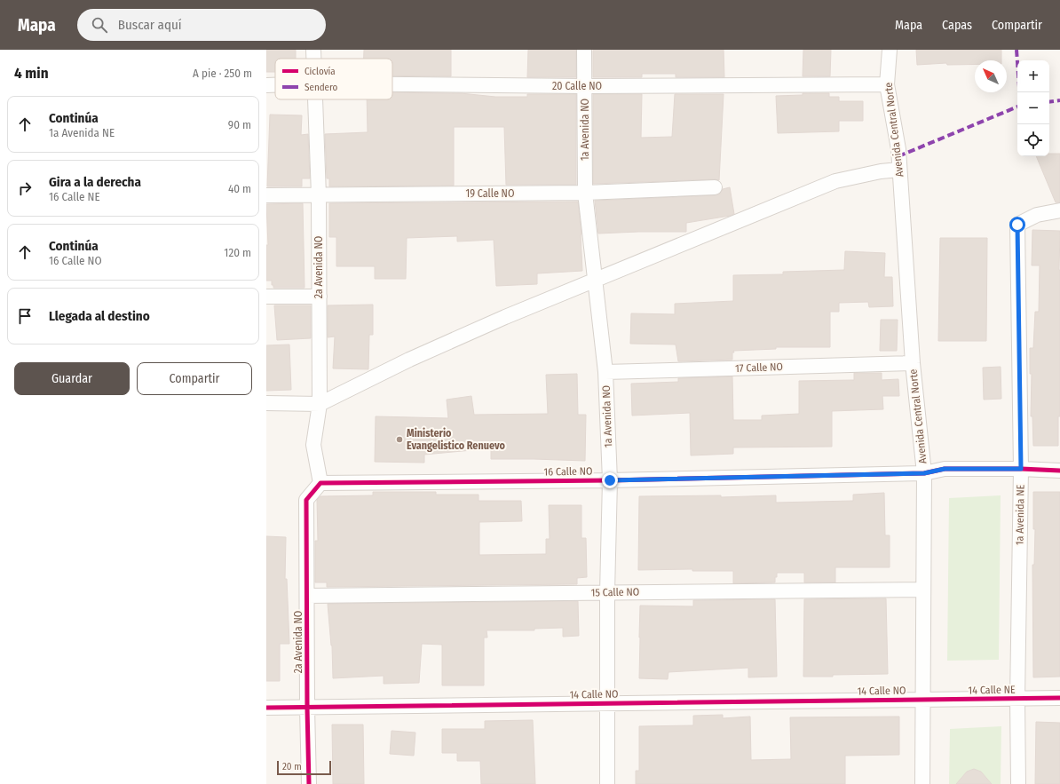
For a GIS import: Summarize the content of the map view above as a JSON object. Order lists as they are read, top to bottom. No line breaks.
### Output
{"streets":{"street":["20 Calle NO","1a Avenida NO","Avenida Central Norte","19 Calle NO","2a Avenida NO","17 Calle NO","16 Calle NO","1a Avenida NE","15 Calle NO","14 Calle NE","14 Calle NO"]},"crossings":[["20 Calle NO","1a Avenida NO"],["20 Calle NO","Avenida Central Norte"],["1a Avenida NO","19 Calle NO"],["1a Avenida NO","17 Calle NO"],["1a Avenida NO","16 Calle NO"],["1a Avenida NO","15 Calle NO"],["1a Avenida NO","14 Calle NO"],["Avenida Central Norte","17 Calle NO"],["Avenida Central Norte","16 Calle NO"],["Avenida Central Norte","15 Calle NO"],["Avenida Central Norte","14 Calle NE"],["Avenida Central Norte","14 Calle NO"],["19 Calle NO","2a Avenida NO"],["2a Avenida NO","16 Calle NO"],["2a Avenida NO","15 Calle NO"],["2a Avenida NO","14 Calle NO"],["16 Calle NO","1a Avenida NE"],["1a Avenida NE","14 Calle NE"],["14 Calle NE","14 Calle NO"]],"places":["Ministerio Evangelistico Renuevo"],"legend":["Ciclovía","Sendero"],"scale_bar":"20 m","north":"top left","page":{"header":"Mapa","search":"Buscar aquí","nav":["Mapa","Capas","Compartir"],"heading":["4 min","A pie · 250 m"],"map_buttons":["+","−"],"list":[["Continúa","1a Avenida NE","90 m"],["Gira a la derecha","16 Calle NE","40 m"],["Continúa","16 Calle NO","120 m"],"Llegada al destino"],"buttons":["Guardar","Compartir"],"scale":"20 m"}}
